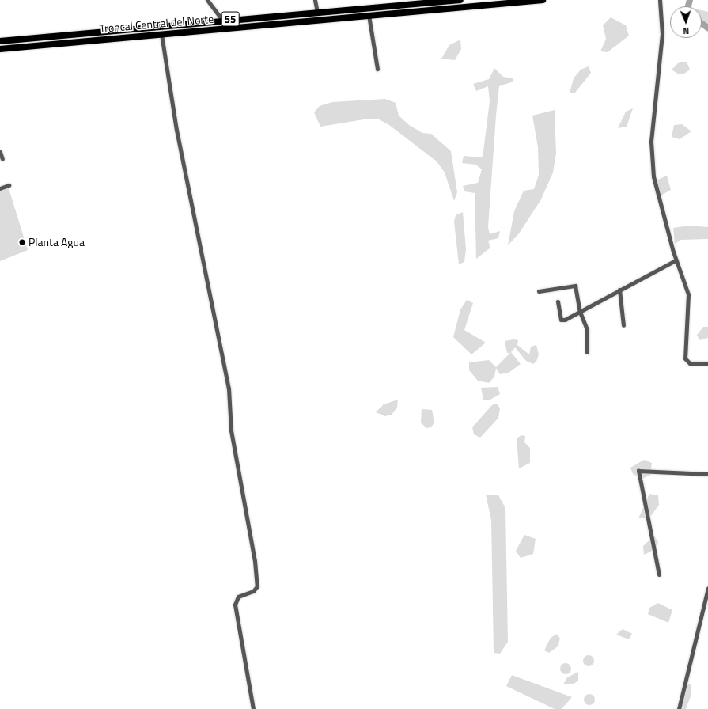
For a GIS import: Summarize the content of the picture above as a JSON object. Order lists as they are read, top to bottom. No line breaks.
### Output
{"streets":{"highway":["55","Troncal Central del Norte"]},"places":["Planta Agua"],"north":"bottom"}
